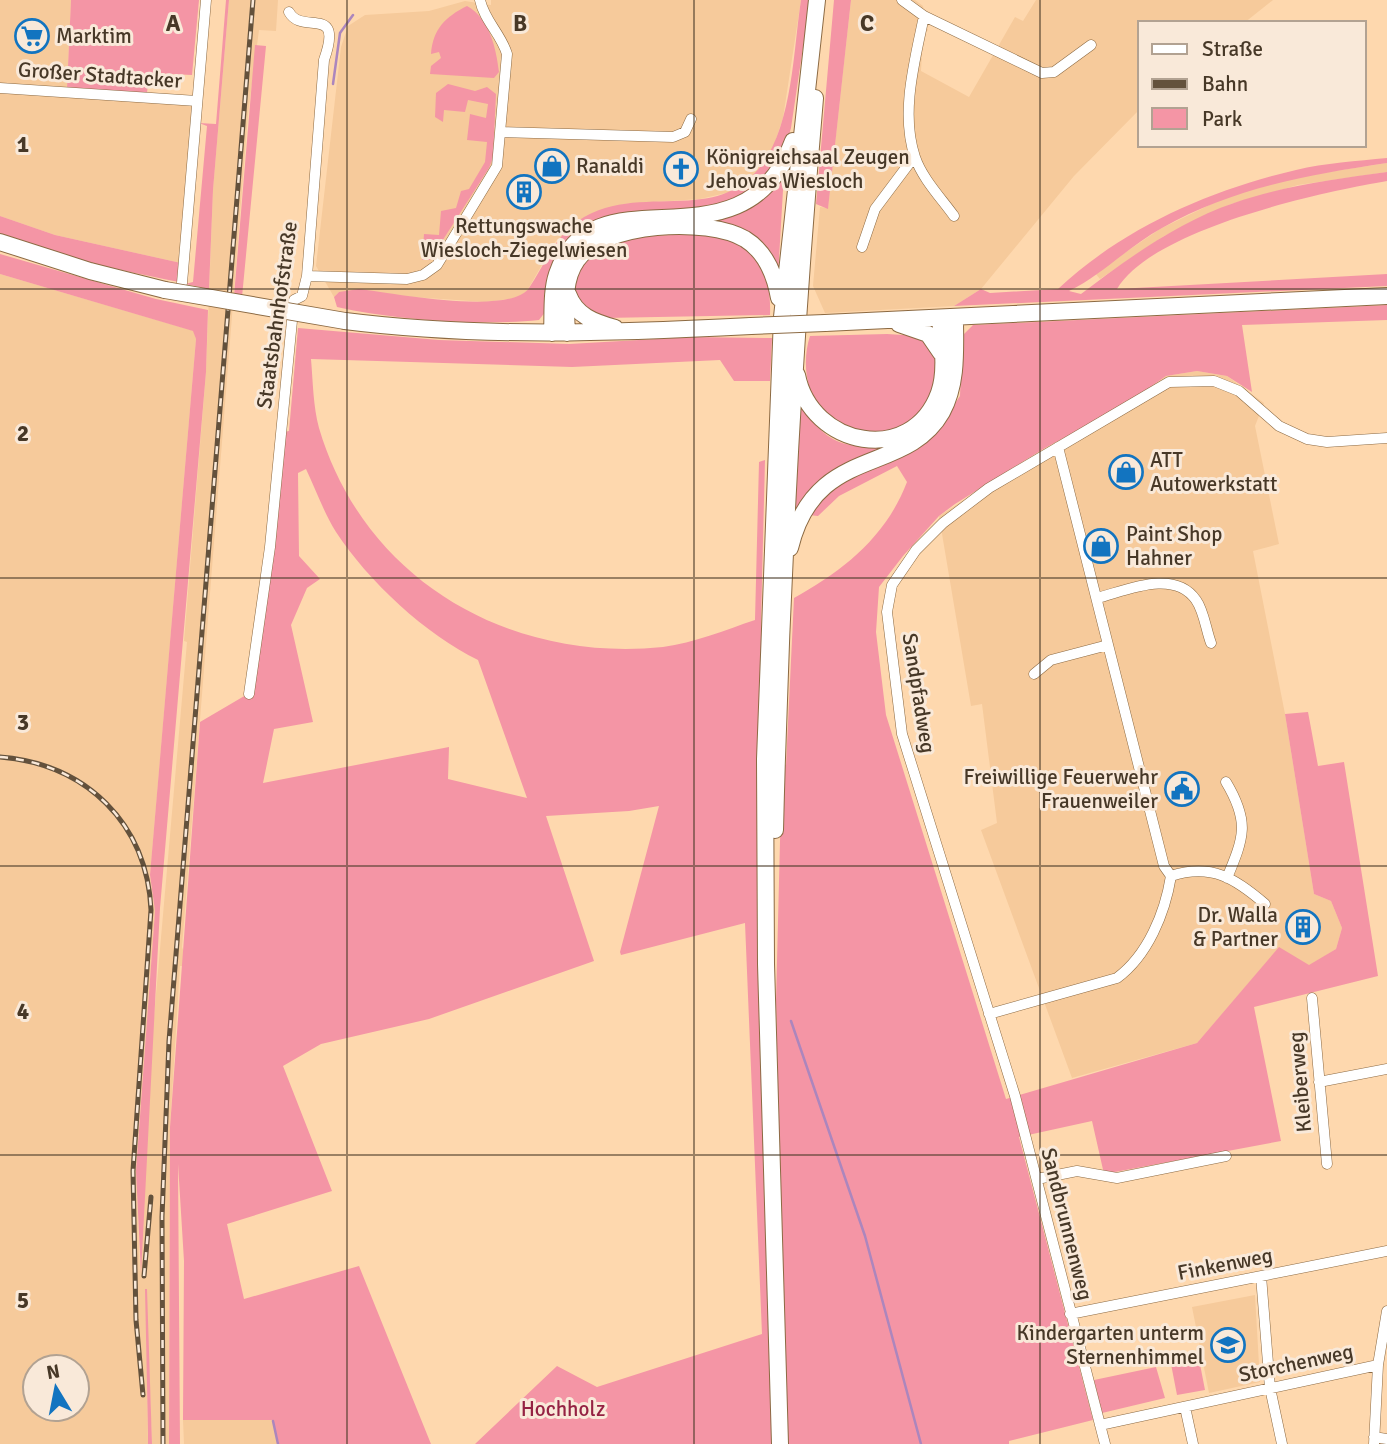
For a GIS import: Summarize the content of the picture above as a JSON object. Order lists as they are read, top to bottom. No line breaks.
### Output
{"streets":{"street":["Großer Stadtacker","Staatsbahnhofstraße","Sandpfadweg","Kleiberweg","Sandbrunnenweg","Finkenweg","Storchenweg"]},"crossings":[["Sandpfadweg","Sandbrunnenweg"],["Sandbrunnenweg","Finkenweg"],["Sandbrunnenweg","Storchenweg"]],"parks":["Hochholz"],"places":{"supermarket":["Marktim"],"shop":["Ranaldi","ATT Autowerkstatt","Paint Shop Hahner"],"church":["Königreichsaal Zeugen Jehovas Wiesloch"],"building":["Rettungswache Wiesloch-Ziegelwiesen","Dr. Walla & Partner"],"public building":["Freiwillige Feuerwehr Frauenweiler"],"school or university":["Kindergarten unterm Sternenhimmel"]},"legend":["Straße","Bahn","Park"],"north":"top","grid":{"columns":["A","B","C"],"rows":["1","2","3","4","5"]}}
